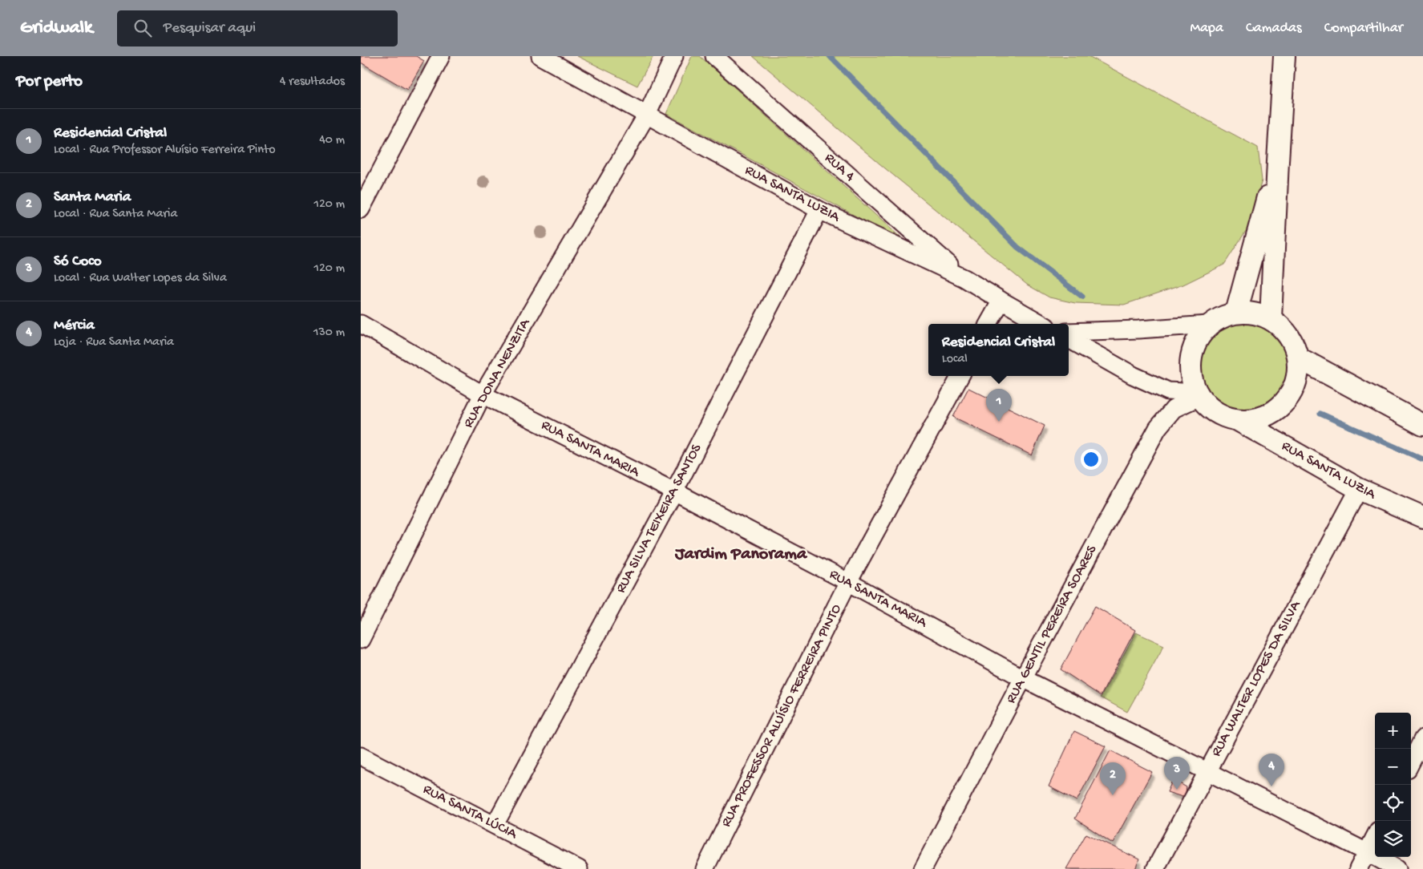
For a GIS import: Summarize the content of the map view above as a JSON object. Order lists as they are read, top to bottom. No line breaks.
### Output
{"streets":{"street":["RUA 4","RUA SANTA LUZIA","RUA DONA NENZITA","RUA SANTA MARIA","RUA SILVA TEIXEIRA SANTOS","RUA GENTIL PEREIRA SOARES","RUA WALTER LOPES DA SILVA","RUA PROFESSOR ALUÍSIO FERREIRA PINTO","RUA SANTA LÚCIA"]},"crossings":[["RUA 4","RUA SANTA LUZIA"],["RUA SANTA LUZIA","RUA DONA NENZITA"],["RUA SANTA LUZIA","RUA SILVA TEIXEIRA SANTOS"],["RUA SANTA LUZIA","RUA GENTIL PEREIRA SOARES"],["RUA SANTA LUZIA","RUA WALTER LOPES DA SILVA"],["RUA DONA NENZITA","RUA SANTA MARIA"],["RUA SANTA MARIA","RUA SILVA TEIXEIRA SANTOS"],["RUA SANTA MARIA","RUA GENTIL PEREIRA SOARES"],["RUA SANTA MARIA","RUA WALTER LOPES DA SILVA"],["RUA SANTA MARIA","RUA PROFESSOR ALUÍSIO FERREIRA PINTO"],["RUA SILVA TEIXEIRA SANTOS","RUA SANTA LÚCIA"]],"districts":["Jardim Panorama"],"page":{"header":"Gridwalk","search":"Pesquisar aqui","nav":["Mapa","Camadas","Compartilhar"],"heading":["Por perto","4 resultados"],"list":[{"mark":"1","name":"Residencial Cristal","note":"Local · Rua Professor Aluísio Ferreira Pinto","value":"40 m"},{"mark":"2","name":"Santa Maria","note":"Local · Rua Santa Maria","value":"120 m"},{"mark":"3","name":"Só Coco","note":"Local · Rua Walter Lopes da Silva","value":"120 m"},{"mark":"4","name":"Mércia","note":"Loja · Rua Santa Maria","value":"130 m"}],"popup":["Residencial Cristal","Local"],"pins":["1","4","3","2"],"map_buttons":["+","−"]}}
